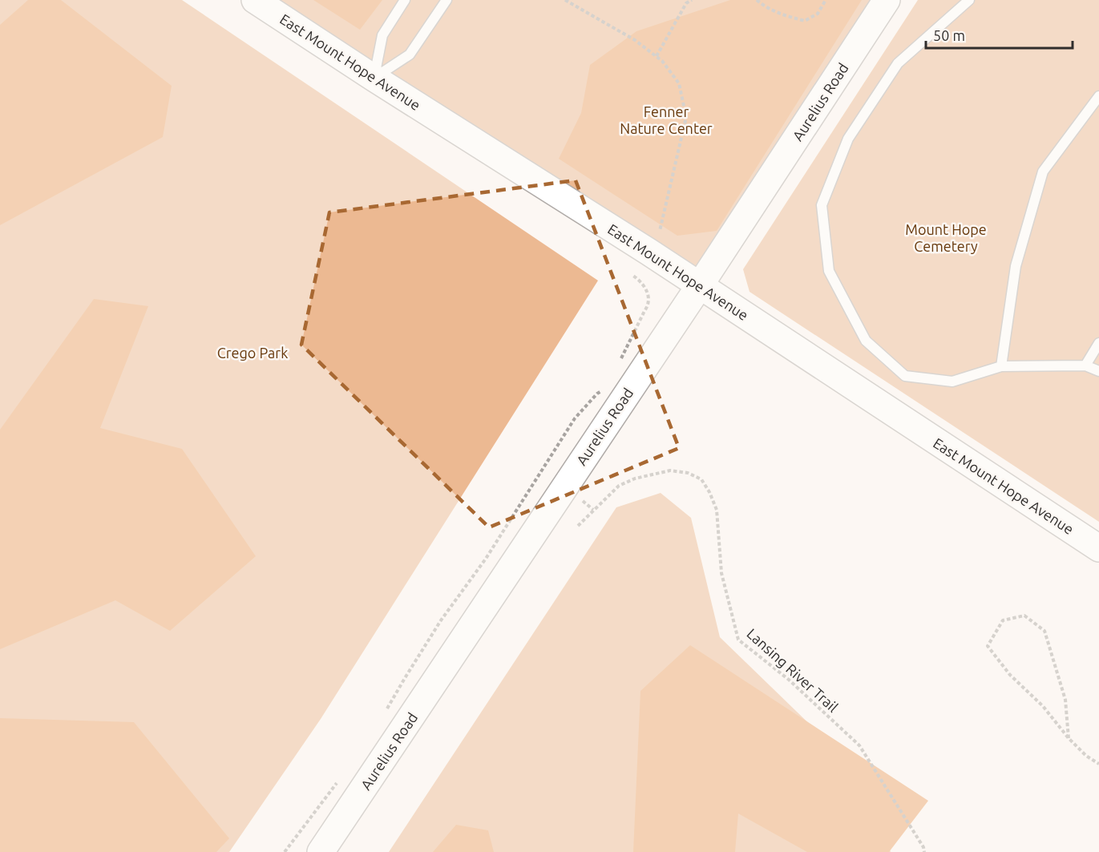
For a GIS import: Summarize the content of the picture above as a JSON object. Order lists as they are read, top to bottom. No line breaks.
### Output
{"streets":{"street":["East Mount Hope Avenue","Aurelius Road"],"path":["Lansing River Trail"]},"crossings":[["East Mount Hope Avenue","Aurelius Road"]],"parks":["Fenner Nature Center","Mount Hope Cemetery","Crego Park"],"scale_bar":"50 m"}
